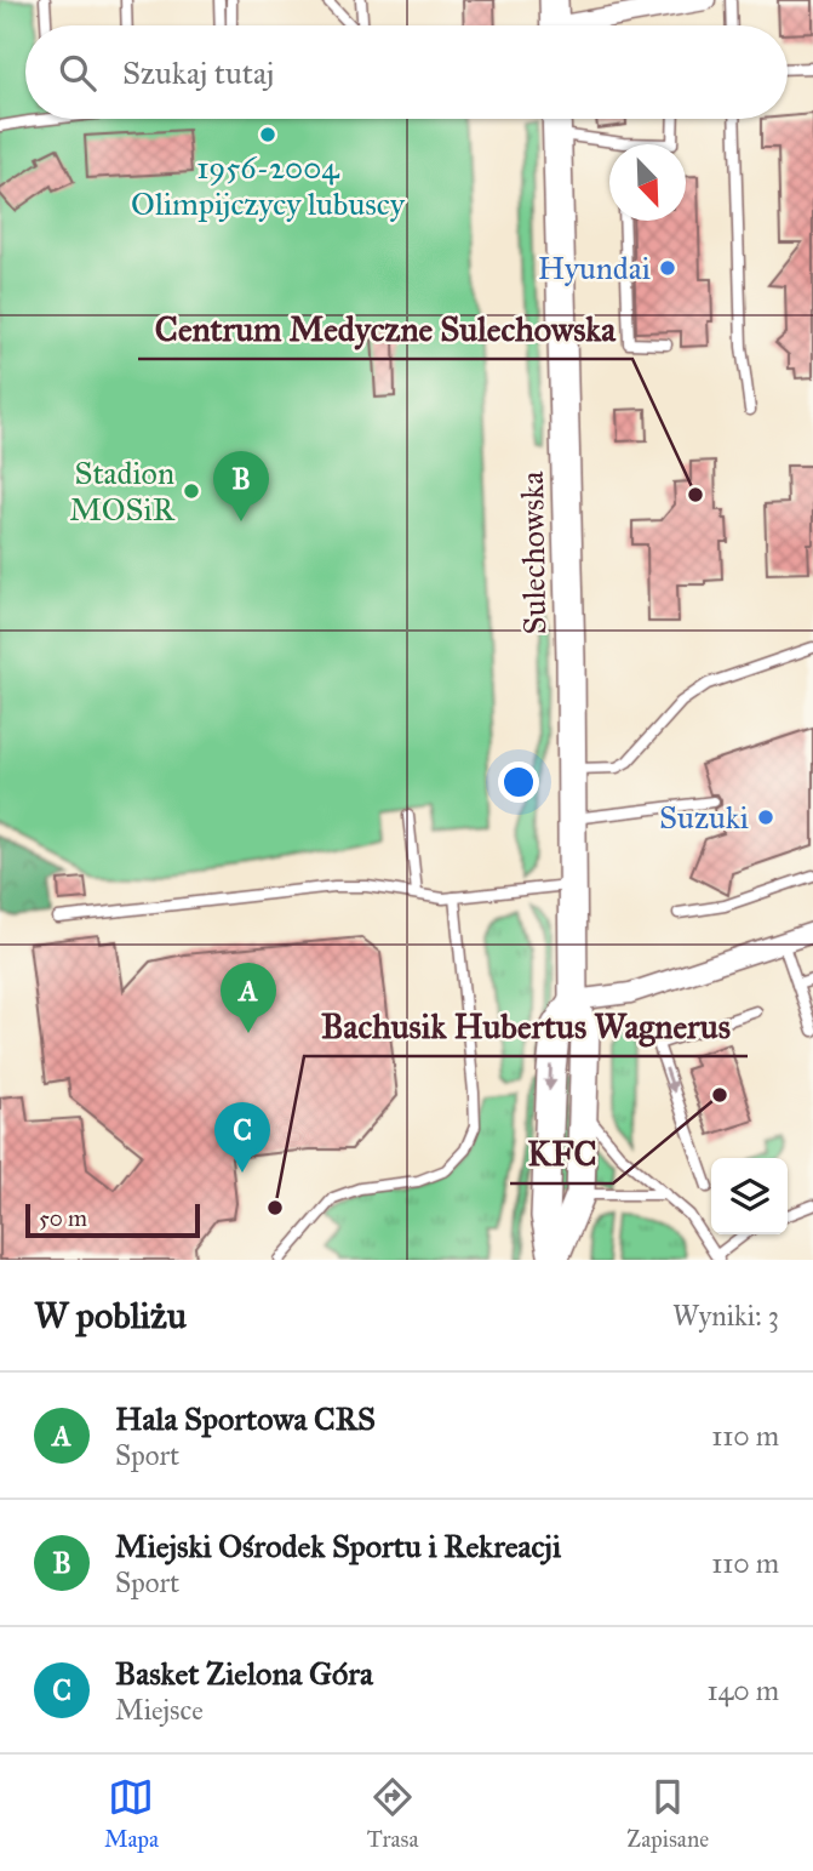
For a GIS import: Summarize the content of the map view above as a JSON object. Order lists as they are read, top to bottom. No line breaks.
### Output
{"streets":{"street":["Sulechowska"]},"places":["1956-2004 Olimpijczycy lubuscy","Hyundai","Stadion MOSiR","Centrum Medyczne Sulechowska","Suzuki","KFC","Bachusik Hubertus Wagnerus"],"scale_bar":"50 m","north":"bottom right","page":{"search":"Szukaj tutaj","pins":["B","A","C"],"scale":"50 m","heading":["W pobliżu","Wyniki: 3"],"list":[{"mark":"A","name":"Hala Sportowa CRS","note":"Sport","value":"110 m"},{"mark":"B","name":"Miejski Ośrodek Sportu i Rekreacji","note":"Sport","value":"110 m"},{"mark":"C","name":"Basket Zielona Góra","note":"Miejsce","value":"140 m"}],"nav":["Mapa","Trasa","Zapisane"]}}
